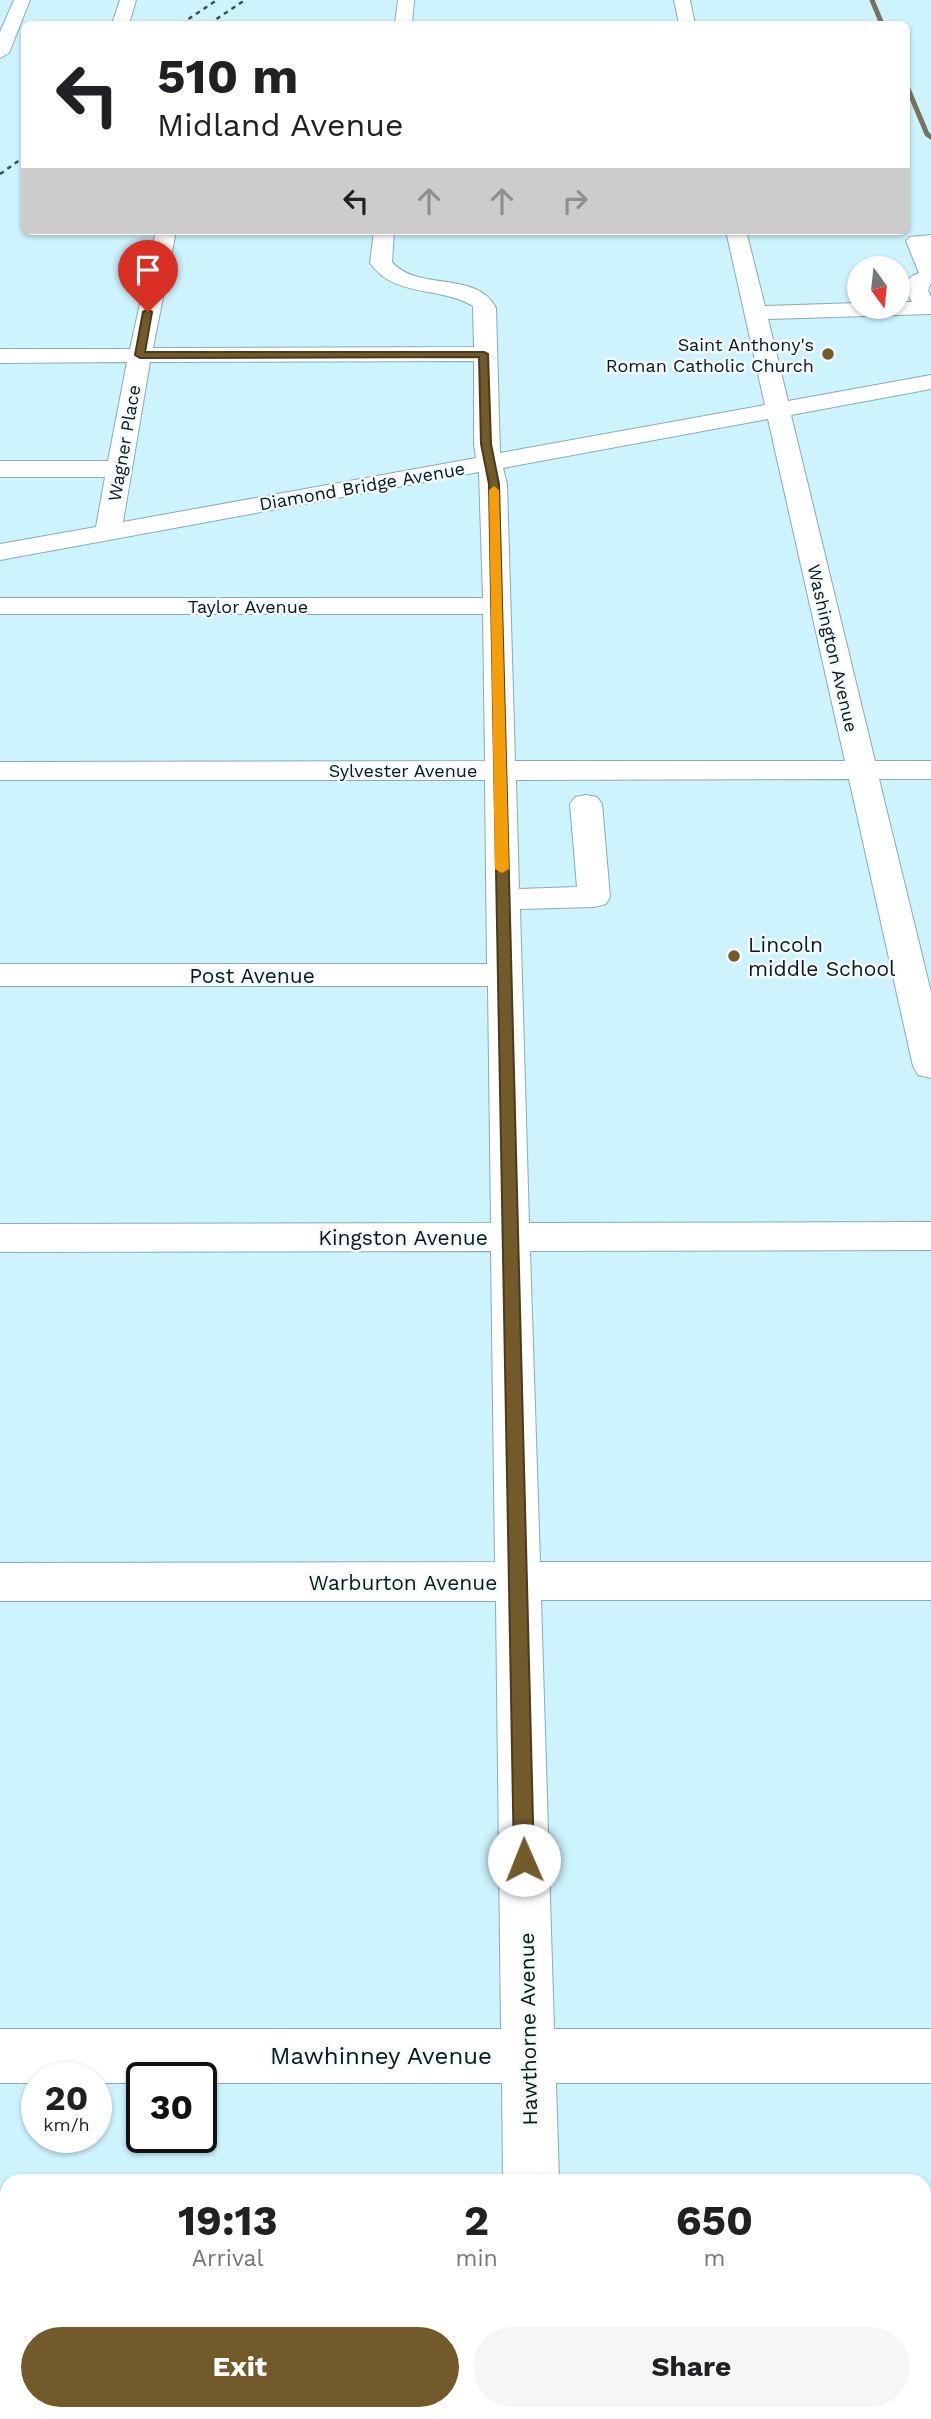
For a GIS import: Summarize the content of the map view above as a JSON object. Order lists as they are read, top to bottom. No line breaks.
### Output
{"streets":{"street":["Wagner Place","Diamond Bridge Avenue","Taylor Avenue","Washington Avenue","Sylvester Avenue","Post Avenue","Kingston Avenue","Warburton Avenue","Hawthorne Avenue","Mawhinney Avenue"]},"crossings":[["Wagner Place","Diamond Bridge Avenue"],["Diamond Bridge Avenue","Washington Avenue"],["Diamond Bridge Avenue","Hawthorne Avenue"],["Taylor Avenue","Hawthorne Avenue"],["Washington Avenue","Sylvester Avenue"],["Sylvester Avenue","Hawthorne Avenue"],["Post Avenue","Hawthorne Avenue"],["Kingston Avenue","Hawthorne Avenue"],["Warburton Avenue","Hawthorne Avenue"],["Hawthorne Avenue","Mawhinney Avenue"]],"places":["Saint Anthony's Roman Catholic Church","Lincoln middle School"],"north":"bottom","page":{"turn":["510 m","Midland Avenue"],"speed":"20 km/h","limit":"30","eta":["19:13","Arrival","2","min","650","m"],"buttons":["Exit","Share"]}}
